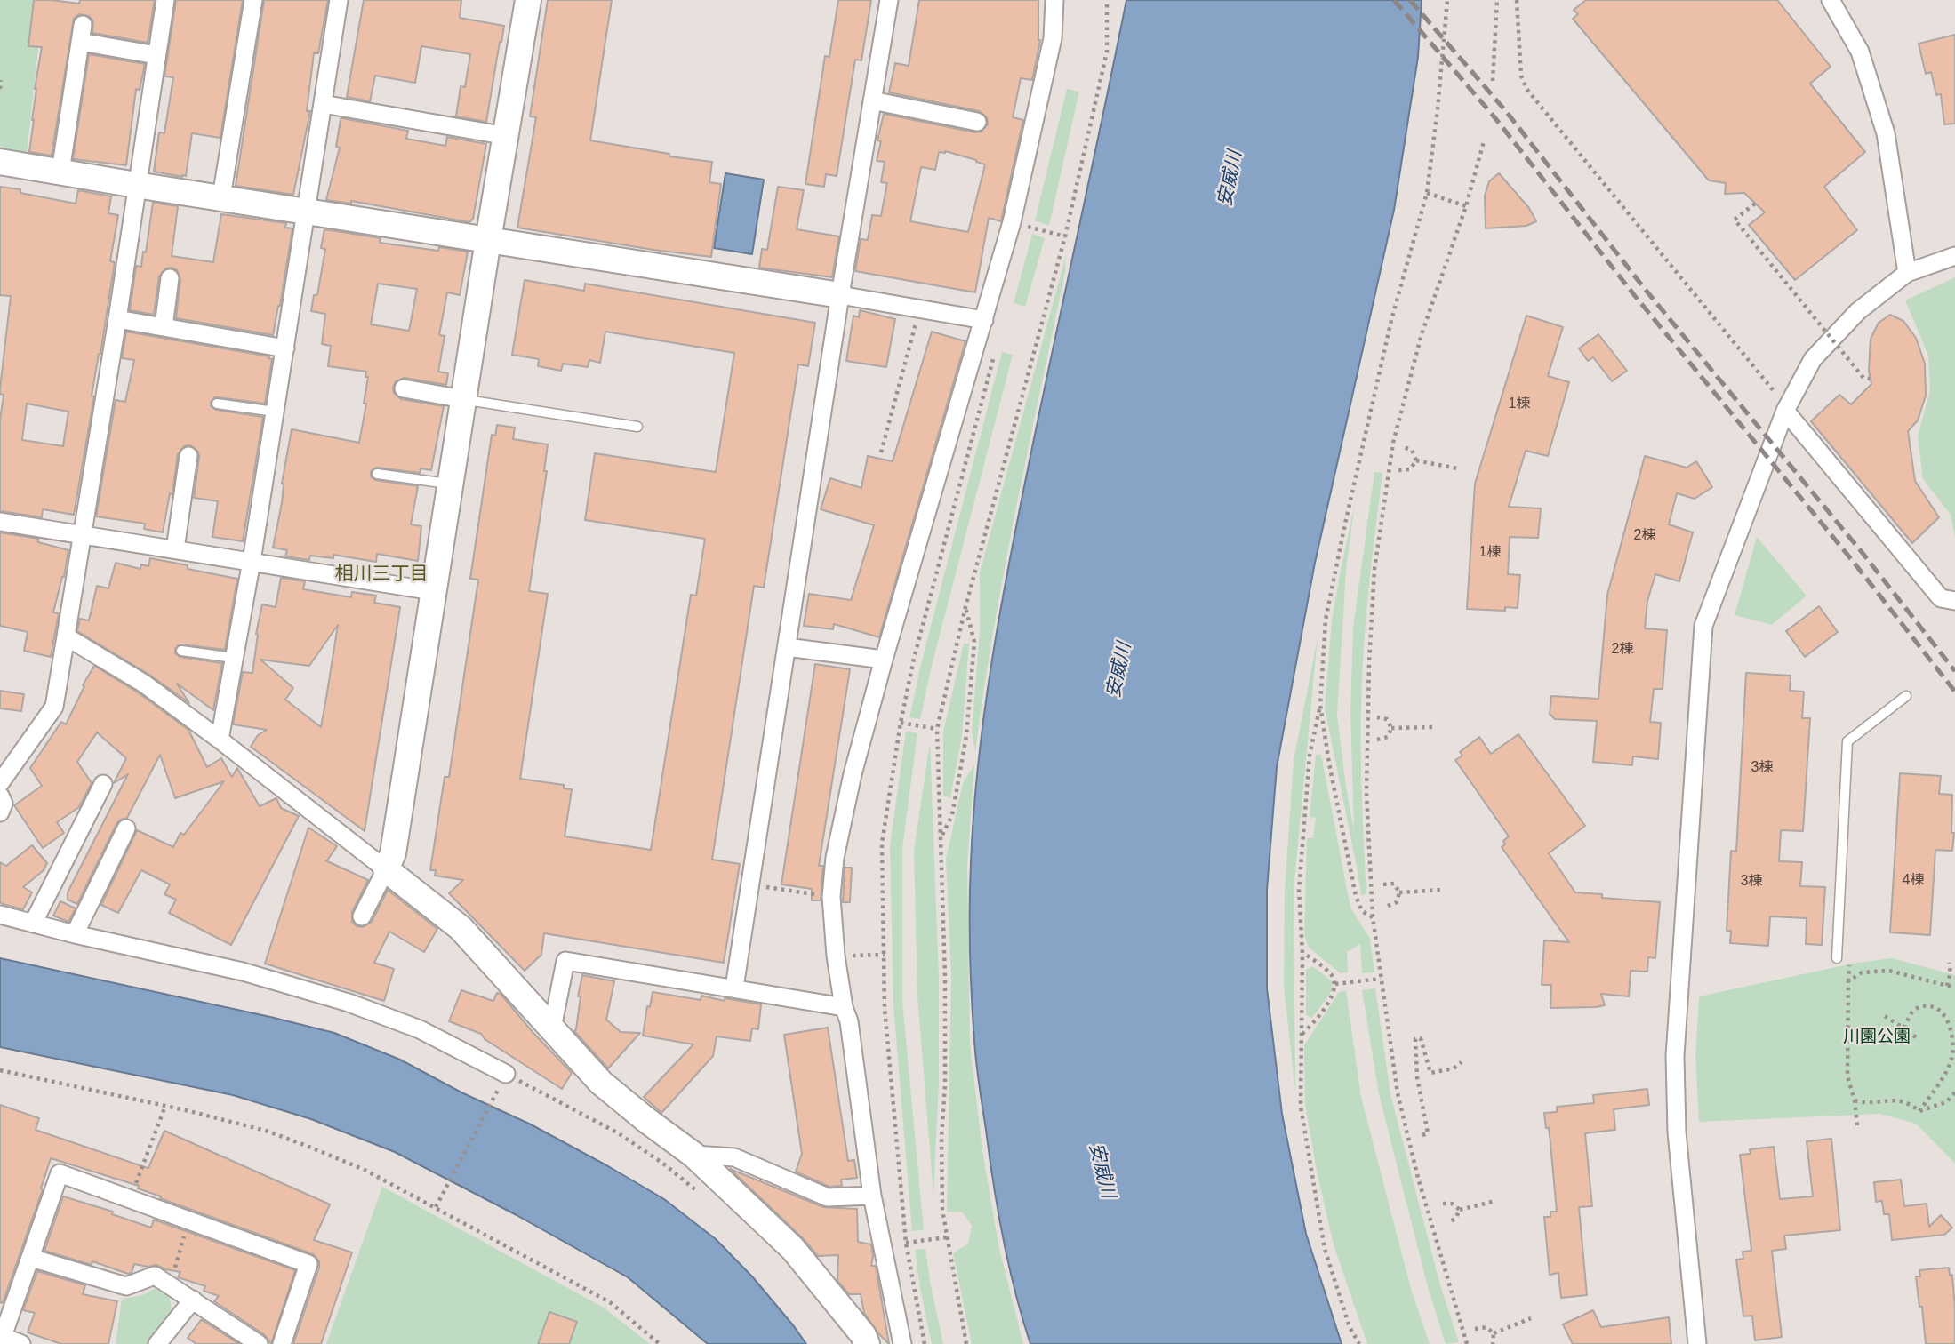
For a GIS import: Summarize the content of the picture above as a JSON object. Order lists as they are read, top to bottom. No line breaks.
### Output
{"districts":["相川三丁目"],"water":["安威川"],"parks":["川園公園"],"house_numbers":["1棟","2棟","1棟","2棟","3棟","4棟","3棟"]}
